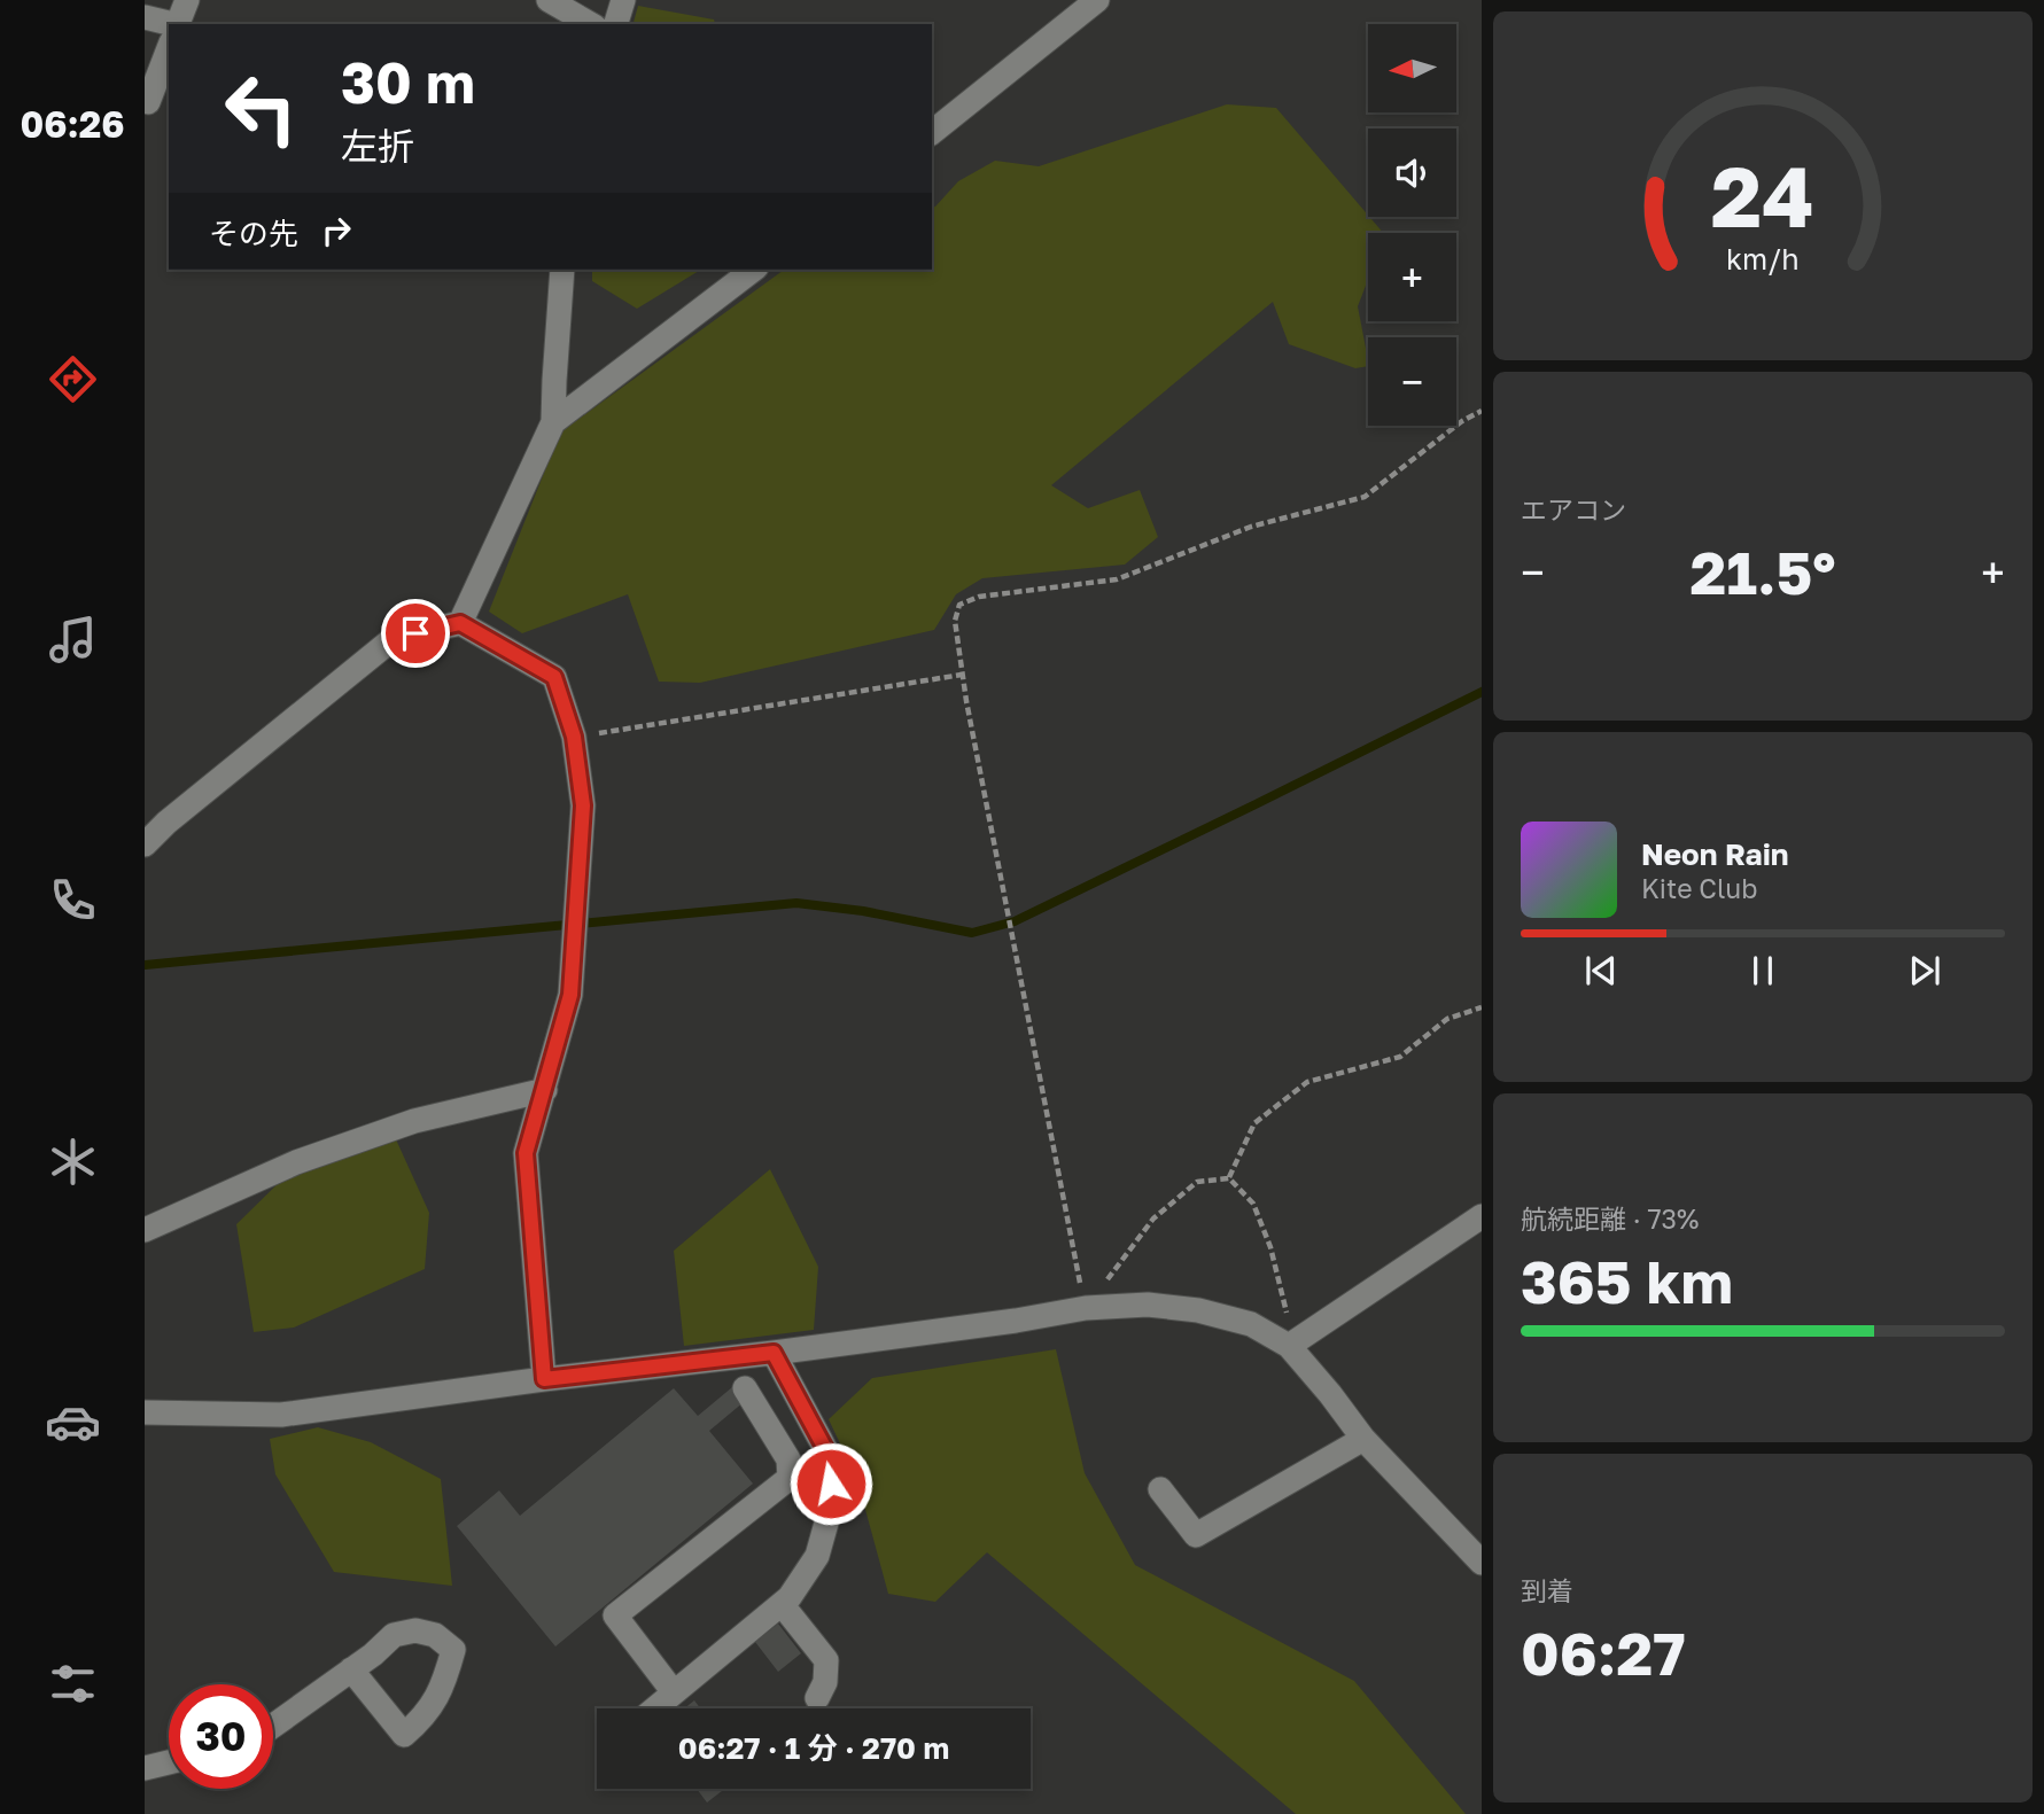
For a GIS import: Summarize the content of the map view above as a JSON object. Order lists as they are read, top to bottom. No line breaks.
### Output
{"north":"left","page":{"tabs":"06:26","map_buttons":["+","−"],"turn":["30 m","左折"],"then":"その先","tile":["エアコン",["航続距離 · 73%","365 km"],["到着","06:27"]],"heat":["−","21.5°","+"],"song":["Neon Rain","Kite Club"],"limit":"30","trip":"06:27 · 1 分 · 270 m","gauge":["24","km/h"]}}
